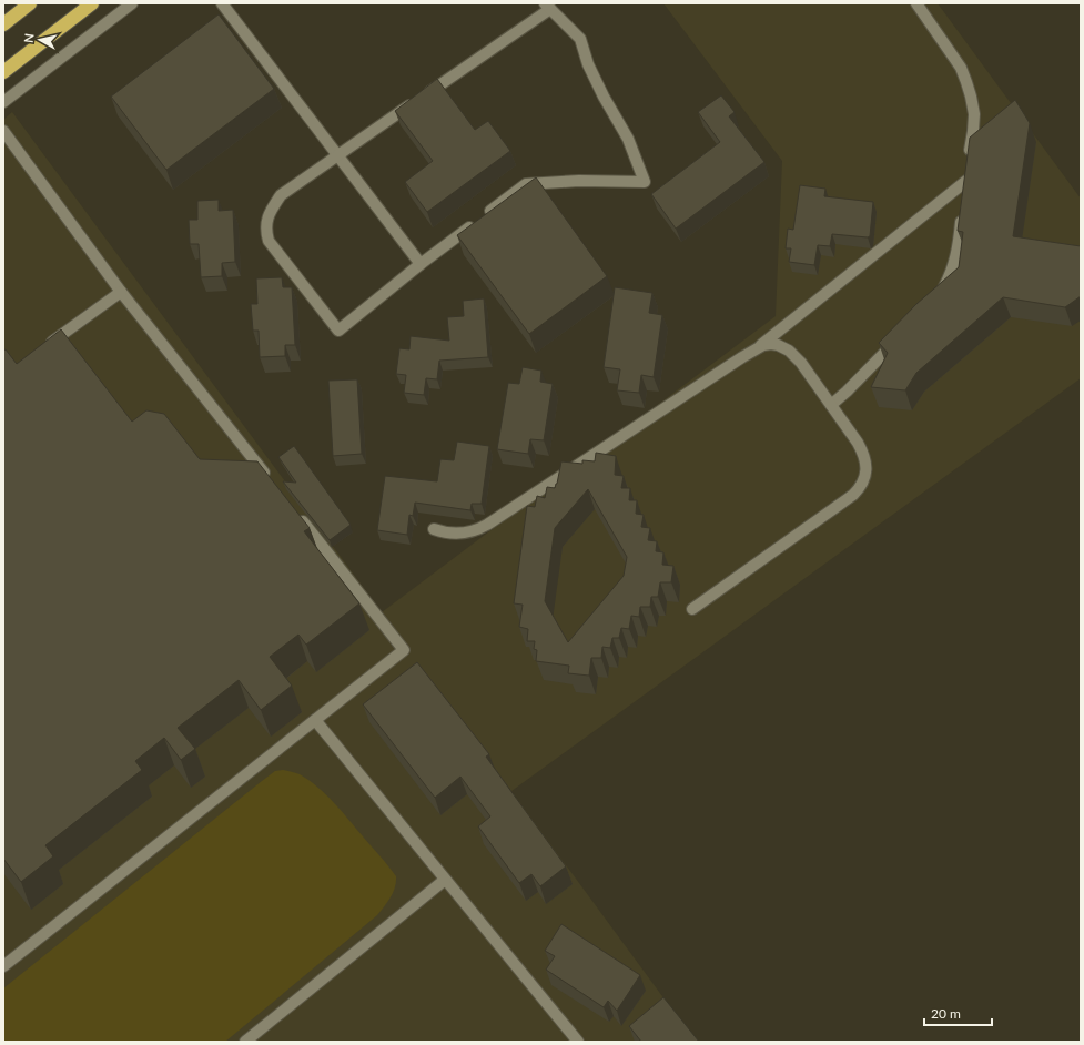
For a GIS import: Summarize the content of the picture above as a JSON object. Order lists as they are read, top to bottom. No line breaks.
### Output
{"scale_bar":"20 m","north":"left"}
